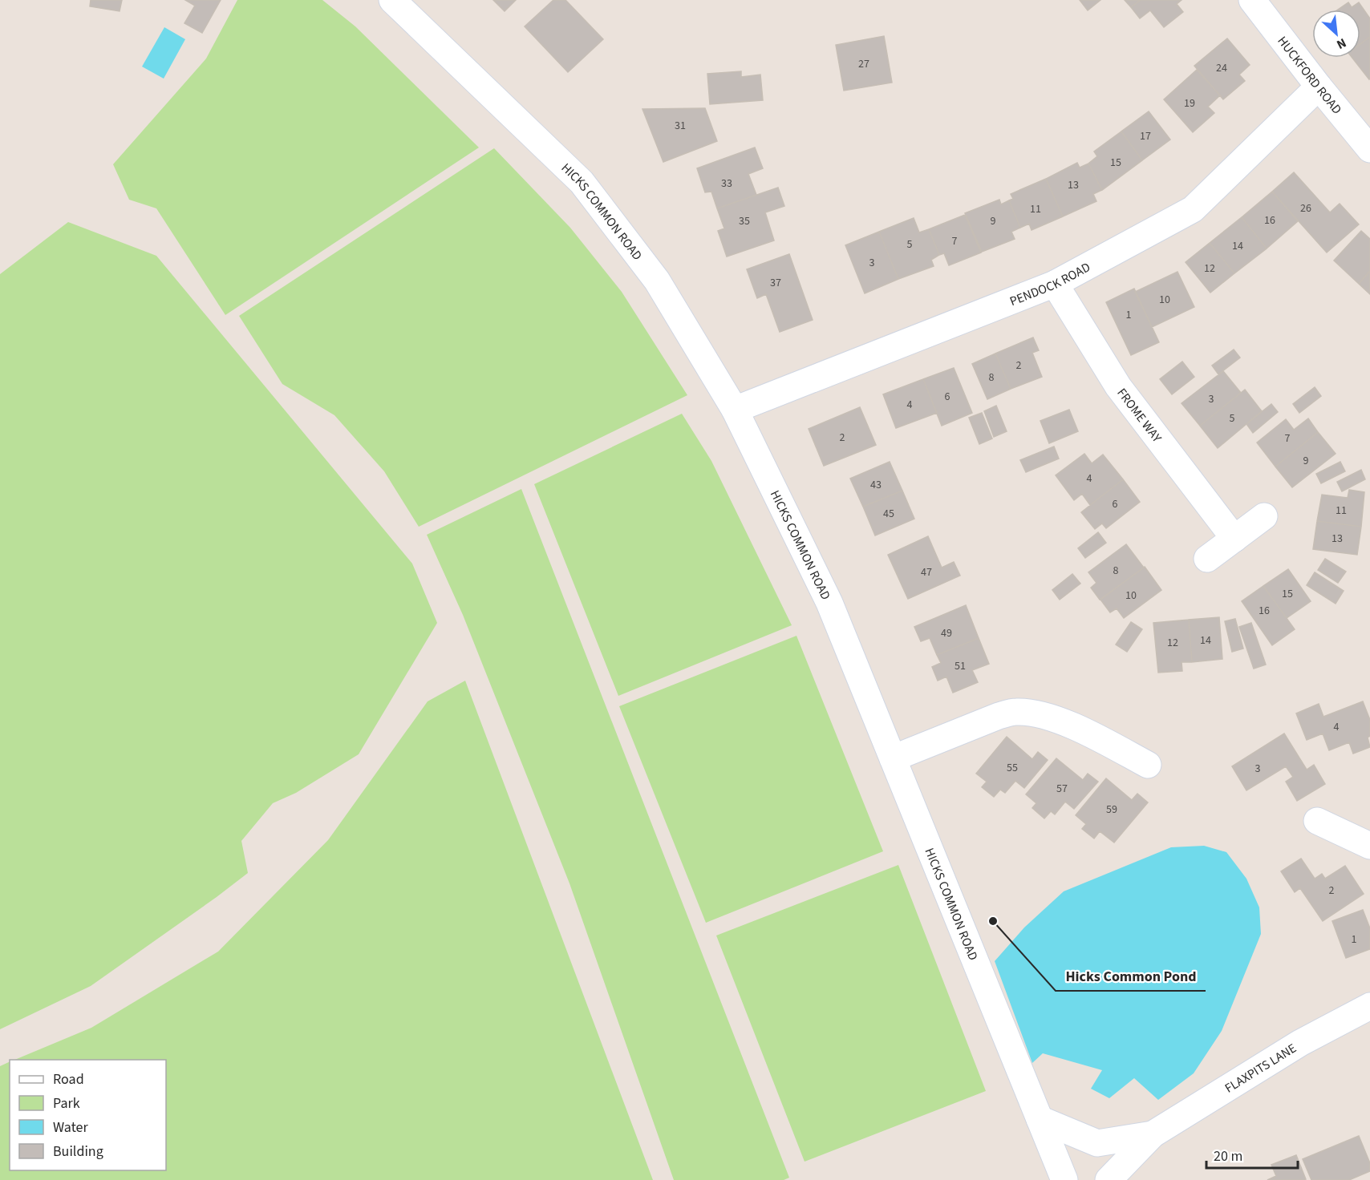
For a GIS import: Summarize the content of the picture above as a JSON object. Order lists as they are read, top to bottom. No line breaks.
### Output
{"streets":{"street":["HUCKFORD ROAD","HICKS COMMON ROAD","PENDOCK ROAD","FROME WAY","FLAXPITS LANE"]},"crossings":[["HUCKFORD ROAD","PENDOCK ROAD"],["HICKS COMMON ROAD","PENDOCK ROAD"],["HICKS COMMON ROAD","FLAXPITS LANE"],["PENDOCK ROAD","FROME WAY"]],"places":["Hicks Common Pond"],"house_numbers":["27","24","19","31","17","15","33","13","26","11","16","35","9","7","5","14","3","12","37","10","1","2","8","6","3","4","5","2","7","9","4","43","6","11","45","13","8","47","15","10","16","49","14","12","51","4","55","3","57","59","2","1"],"legend":["Road","Park","Water","Building"],"scale_bar":"20 m","north":"bottom right"}
